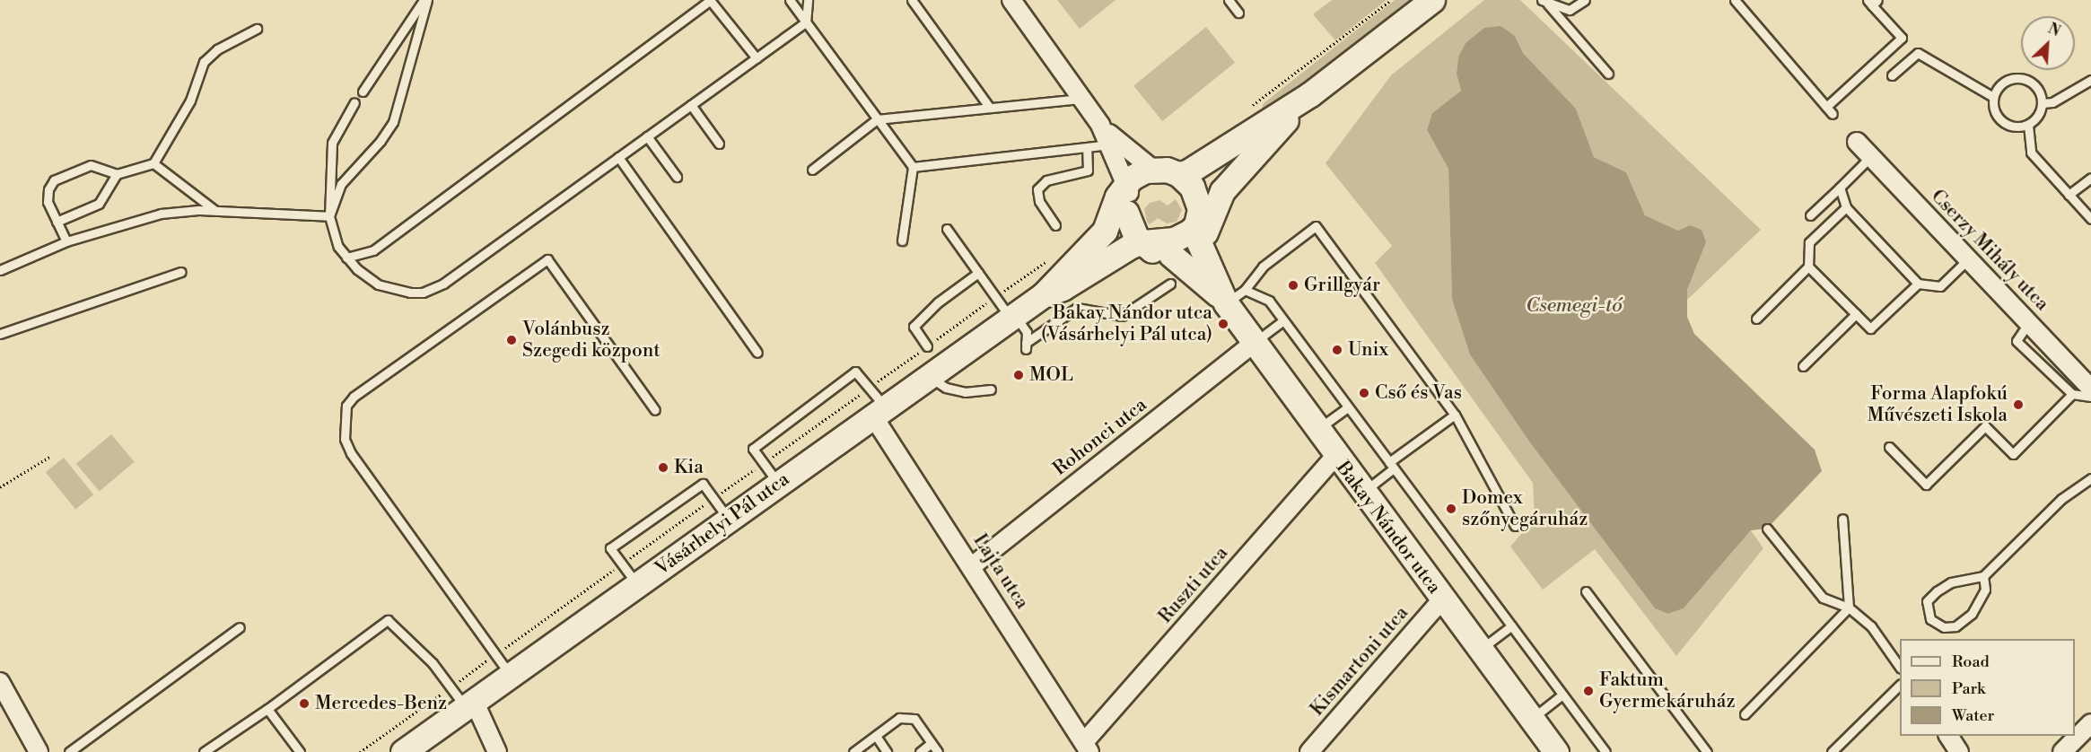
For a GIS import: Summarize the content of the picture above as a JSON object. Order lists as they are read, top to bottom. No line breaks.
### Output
{"streets":{"main road":["Vásárhelyi Pál utca","Bakay Nándor utca"],"street":["Cserzy Mihály utca","Rohonci utca","Lajta utca","Ruszti utca","Kismartoni utca"]},"crossings":[["Rohonci utca","Bakay Nándor utca"],["Rohonci utca","Lajta utca"],["Vásárhelyi Pál utca","Bakay Nándor utca"],["Vásárhelyi Pál utca","Lajta utca"],["Bakay Nándor utca","Ruszti utca"],["Bakay Nándor utca","Kismartoni utca"],["Lajta utca","Ruszti utca"]],"water":["Csemegi-tó"],"places":["Grillgyár","Bakay Nándor utca (Vásárhelyi Pál utca)","Volánbusz Szegedi központ","Unix","MOL","Cső és Vas","Forma Alapfokú Művészeti Iskola","Kia","Domex szőnyegáruház","Faktum Gyermekáruház","Mercedes-Benz"],"legend":["Road","Park","Water"],"north":"top right"}
